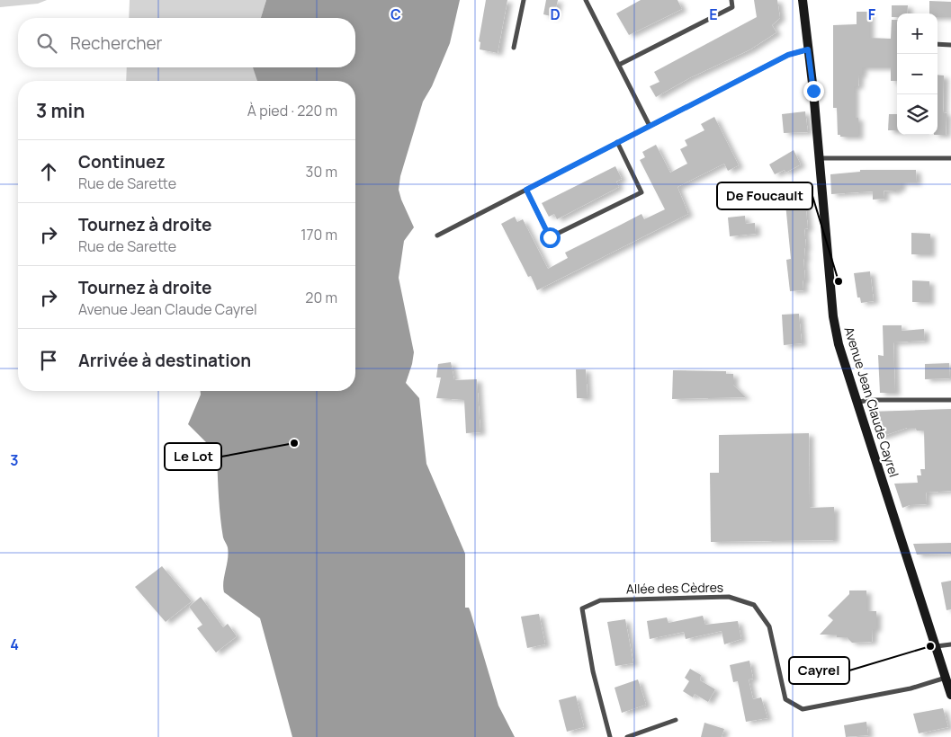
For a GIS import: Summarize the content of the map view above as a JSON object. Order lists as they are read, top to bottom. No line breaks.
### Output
{"streets":{"main road":["Avenue Jean Claude Cayrel"],"street":["Allée des Cèdres"]},"crossings":[["Avenue Jean Claude Cayrel","Allée des Cèdres"]],"places":["De Foucault","Le Lot","Cayrel"],"page":{"map_buttons":["+","−"],"search":"Rechercher","heading":["3 min","À pied · 220 m"],"list":[["Continuez","Rue de Sarette","30 m"],["Tournez à droite","Rue de Sarette","170 m"],["Tournez à droite","Avenue Jean Claude Cayrel","20 m"],"Arrivée à destination"]},"grid":{"columns":["C","D","E","F"],"rows":["3","4"]}}
